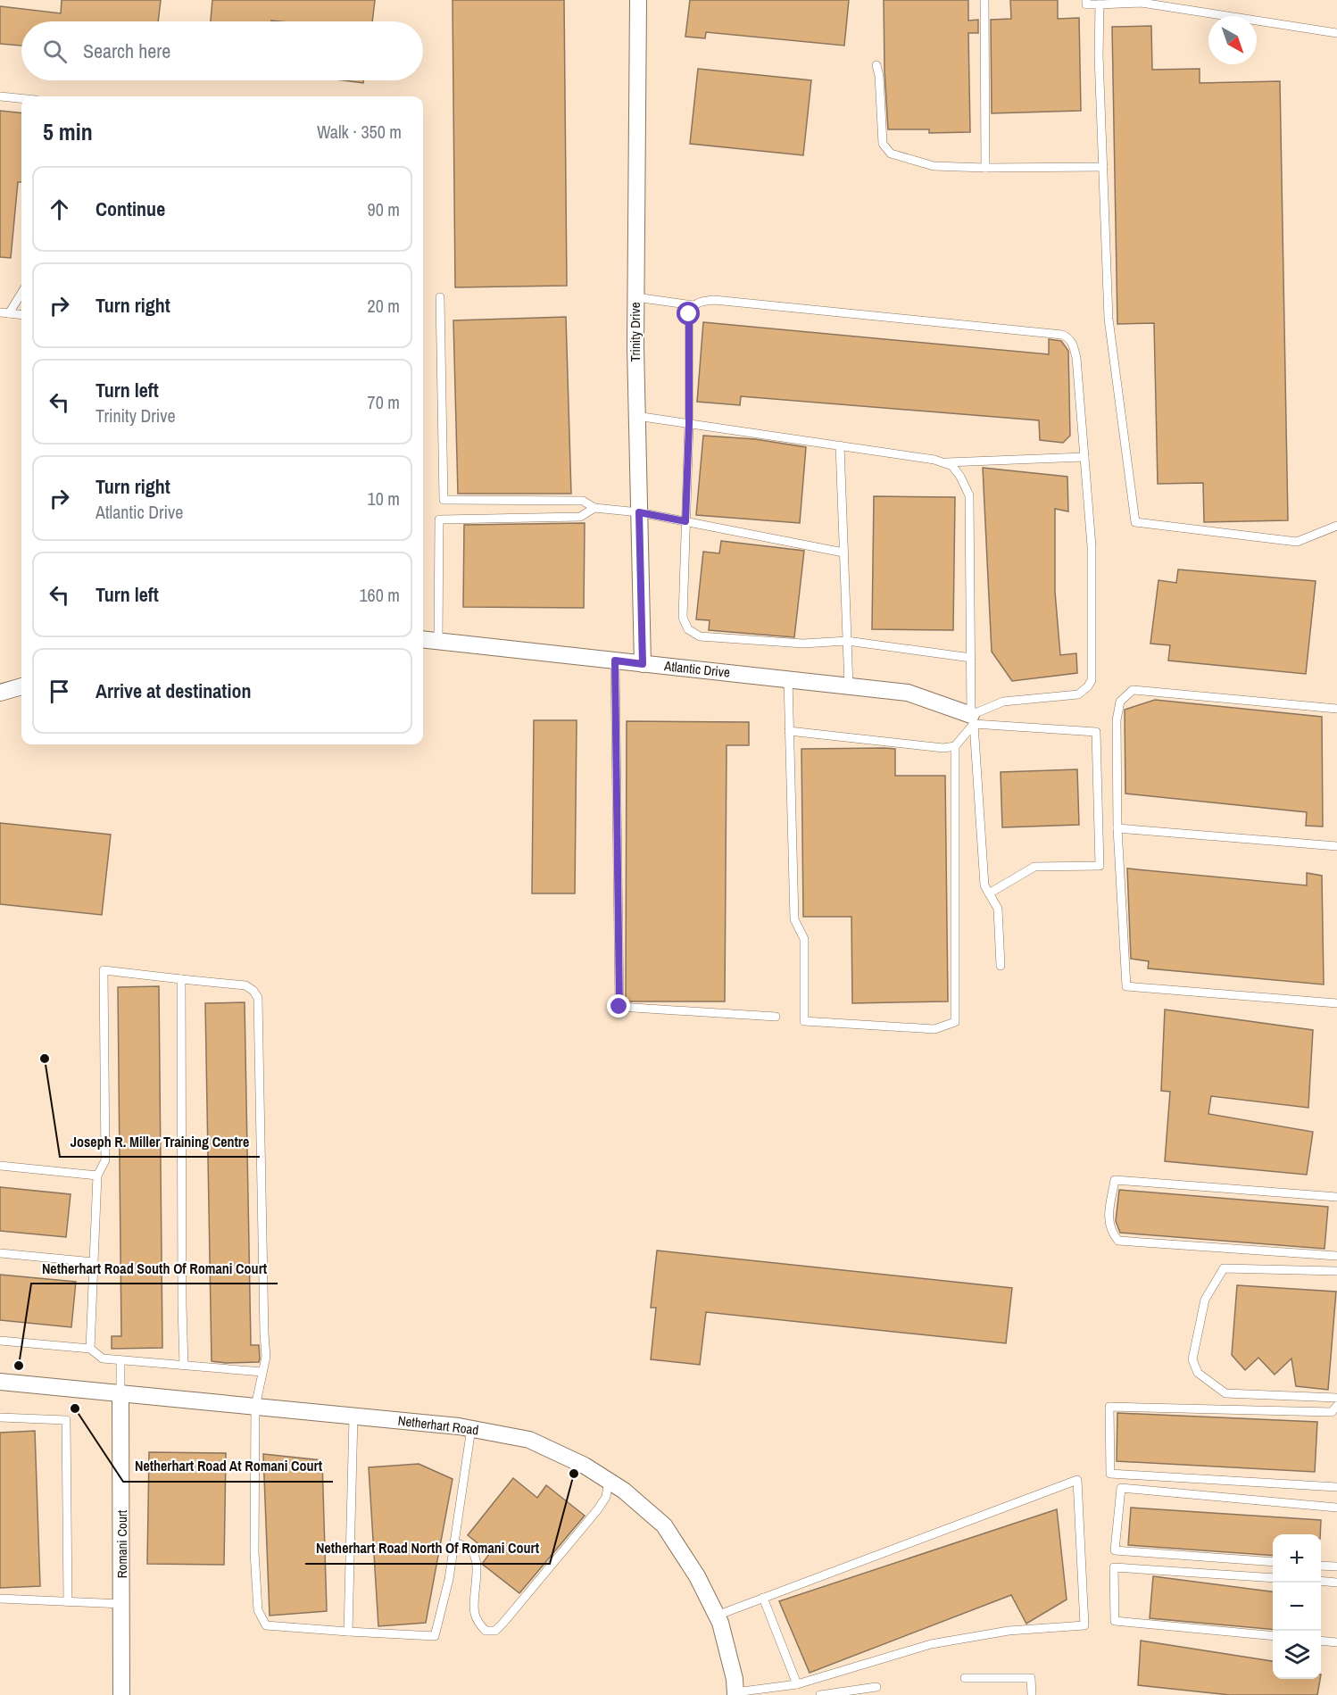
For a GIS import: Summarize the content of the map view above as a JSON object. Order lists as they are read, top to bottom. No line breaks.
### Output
{"streets":{"street":["Trinity Drive","Atlantic Drive","Netherhart Road","Romani Court"]},"crossings":[["Trinity Drive","Atlantic Drive"],["Netherhart Road","Romani Court"]],"places":["Joseph R. Miller Training Centre","Netherhart Road South Of Romani Court","Netherhart Road At Romani Court","Netherhart Road North Of Romani Court"],"north":"bottom right","page":{"search":"Search here","heading":["5 min","Walk · 350 m"],"list":[["Continue","90 m"],["Turn right","20 m"],["Turn left","Trinity Drive","70 m"],["Turn right","Atlantic Drive","10 m"],["Turn left","160 m"],"Arrive at destination"],"map_buttons":["+","−"]}}
